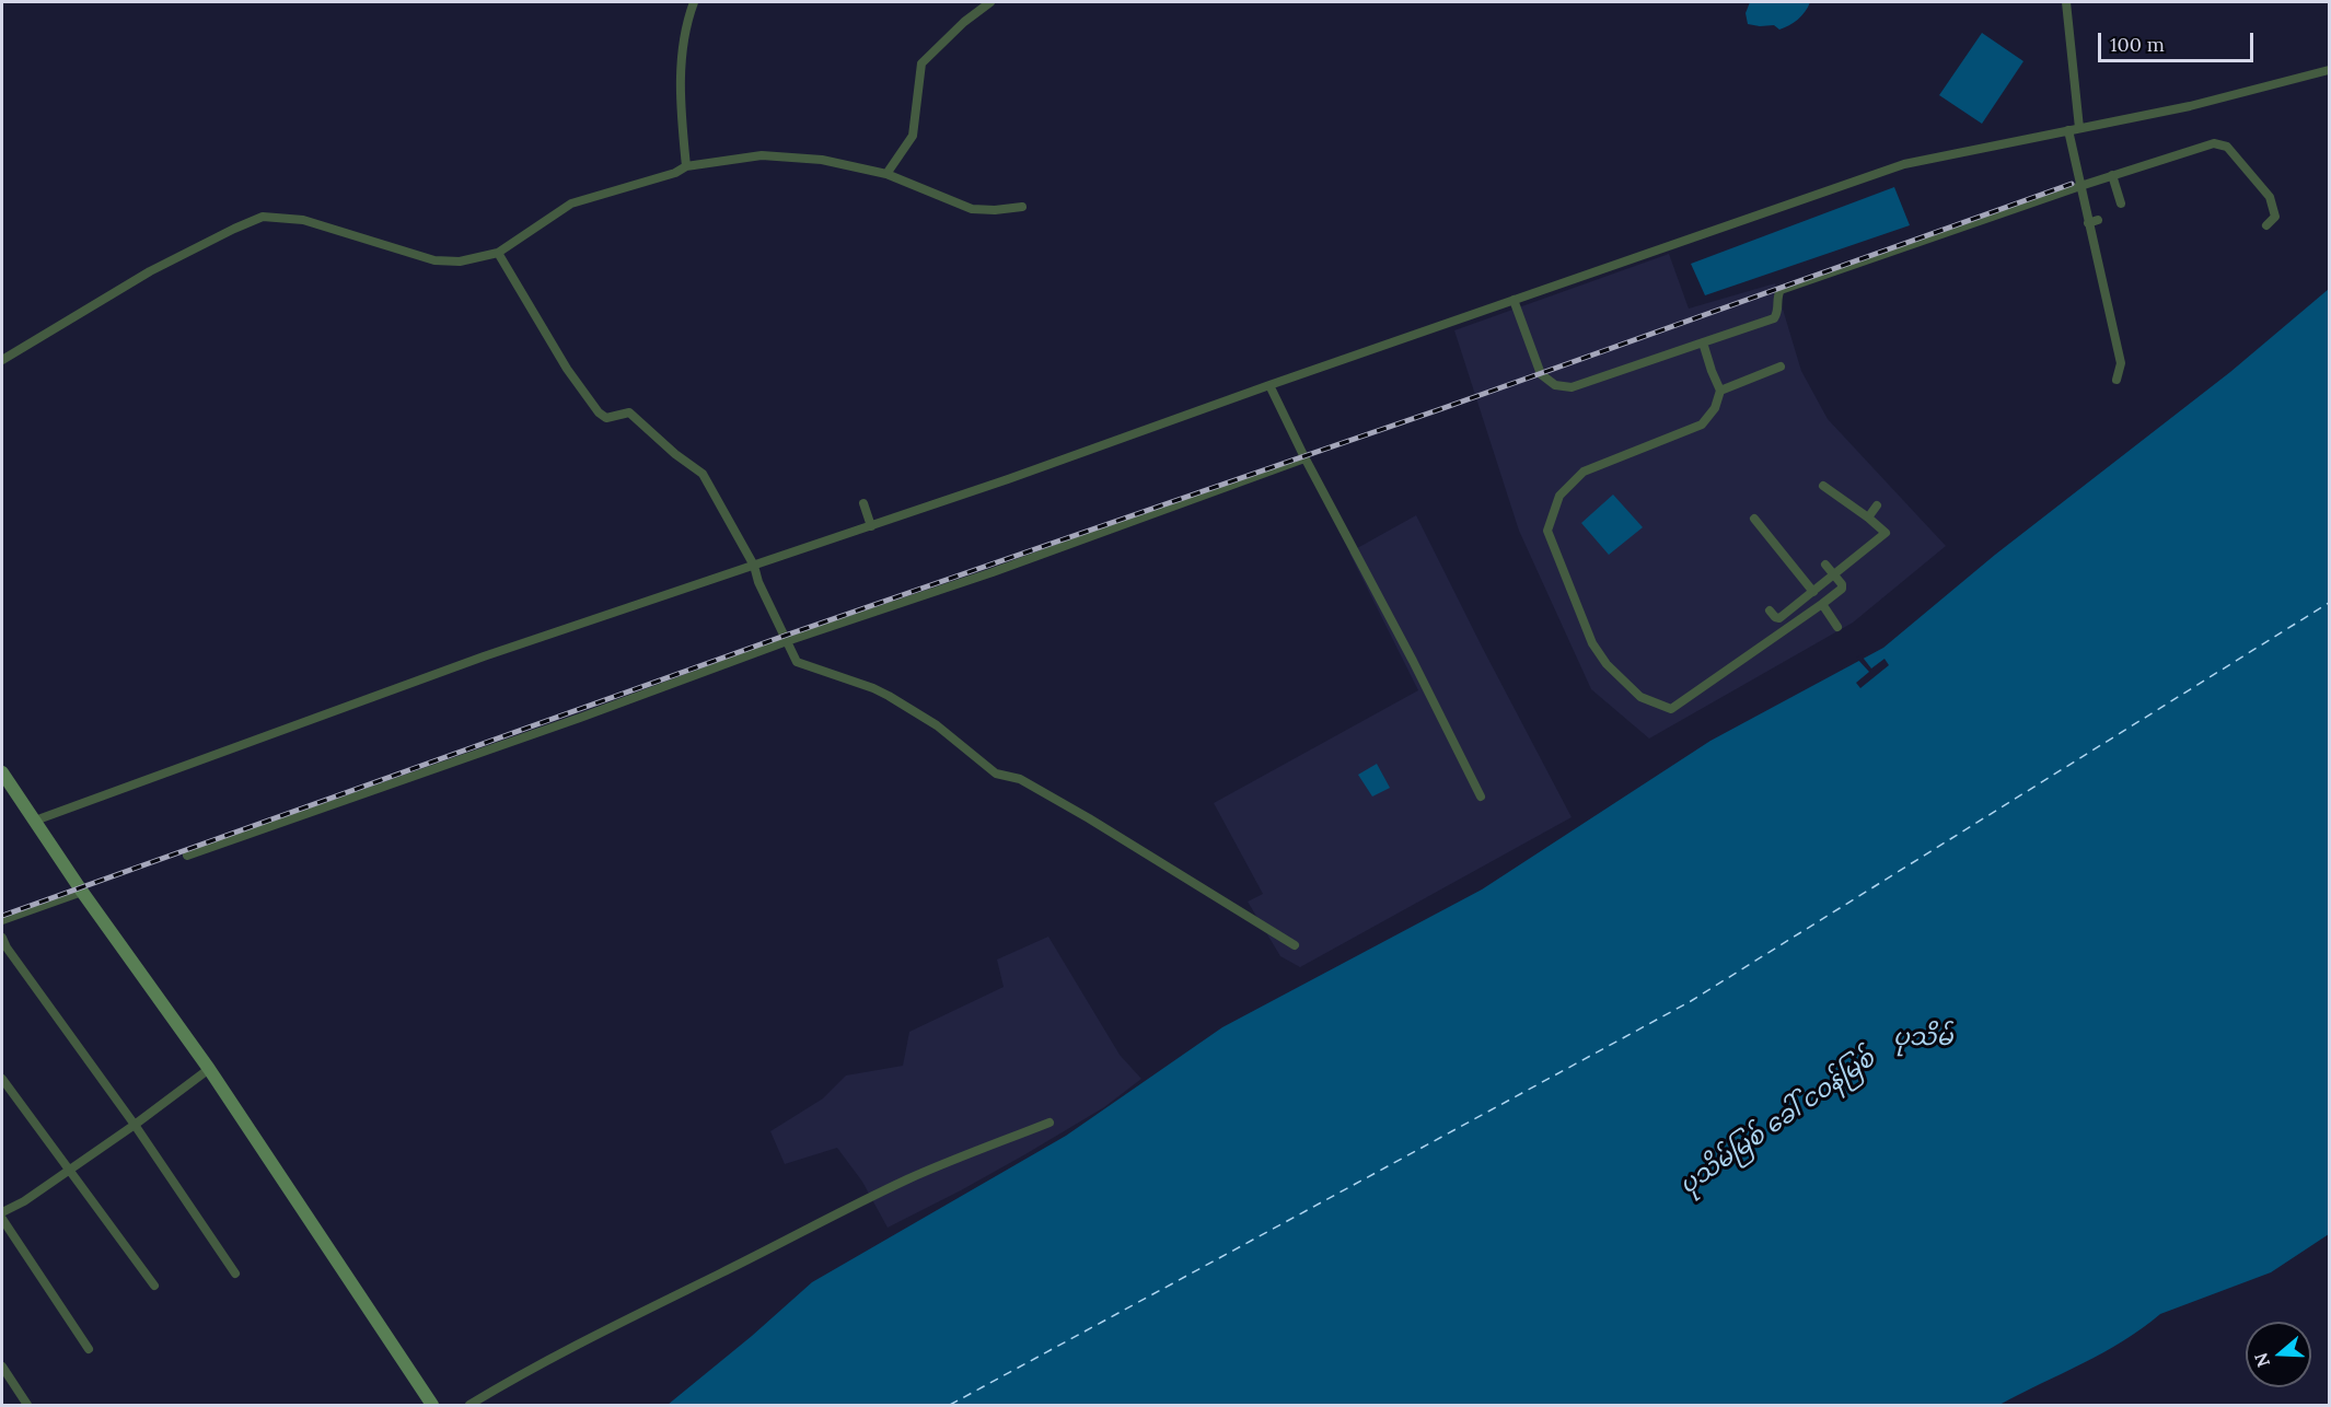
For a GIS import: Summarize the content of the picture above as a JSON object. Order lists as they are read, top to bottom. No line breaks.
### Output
{"water":["ပုသိမ်","ပုသိမ်မြစ် ခေါ် ငဝန်မြစ်"],"scale_bar":"100 m","north":"left"}
